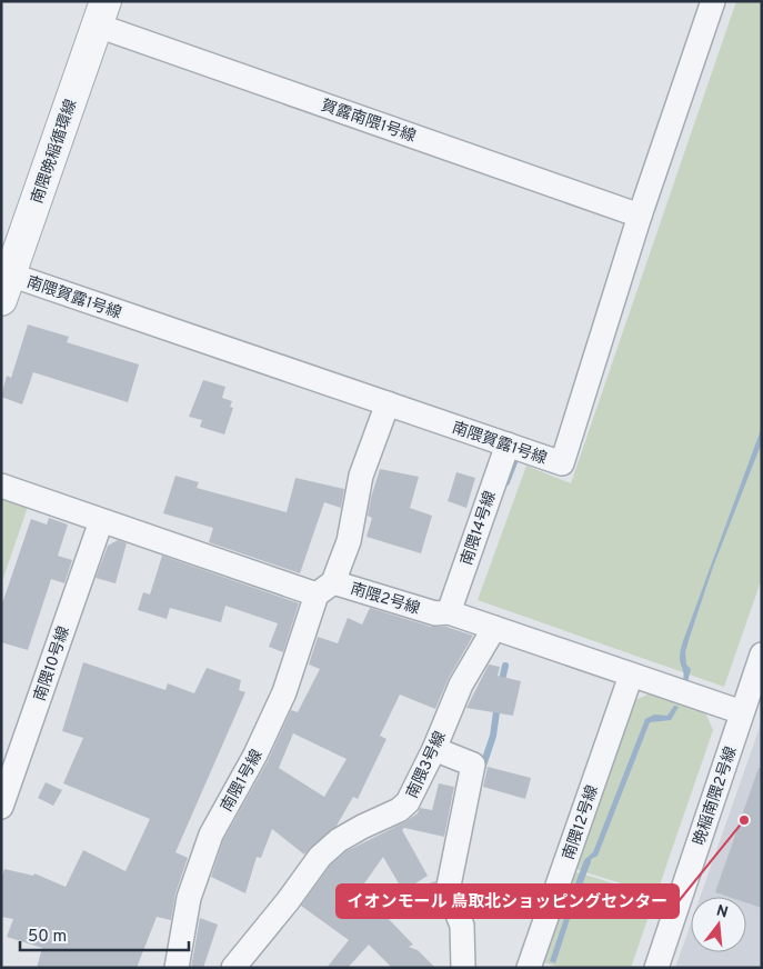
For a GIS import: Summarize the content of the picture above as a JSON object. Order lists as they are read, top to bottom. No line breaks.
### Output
{"streets":{"street":["賀露南隈1号線","南隈晩稲循環線","南隈賀露1号線","南隈14号線","南隈2号線","南隈10号線","南隈3号線","南隈1号線","晩稲南隈2号線","南隈12号線"]},"crossings":[["賀露南隈1号線","南隈晩稲循環線"],["賀露南隈1号線","南隈賀露1号線"],["南隈晩稲循環線","南隈賀露1号線"],["南隈賀露1号線","南隈14号線"],["南隈賀露1号線","南隈1号線"],["南隈14号線","南隈2号線"],["南隈2号線","南隈10号線"],["南隈2号線","南隈3号線"],["南隈2号線","南隈1号線"],["南隈2号線","晩稲南隈2号線"],["南隈2号線","南隈12号線"]],"places":["イオンモール 鳥取北ショッピングセンター"],"scale_bar":"50 m","north":"top"}
